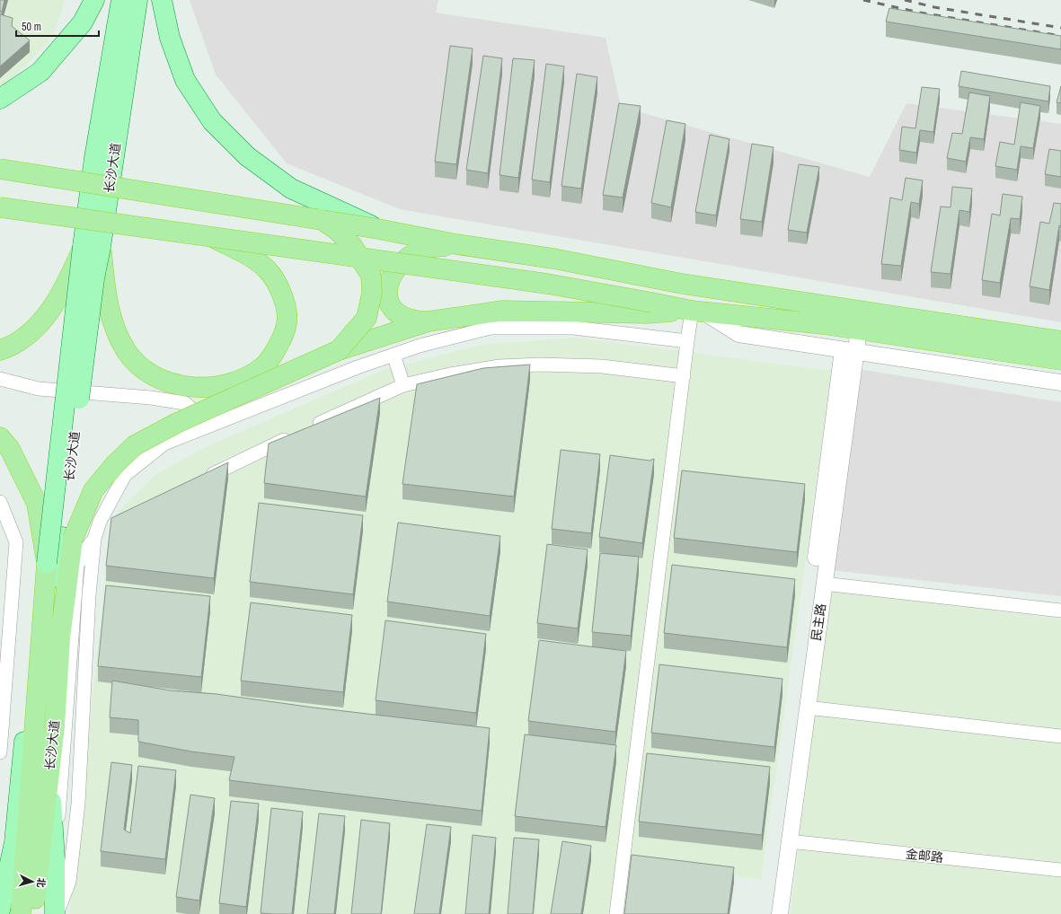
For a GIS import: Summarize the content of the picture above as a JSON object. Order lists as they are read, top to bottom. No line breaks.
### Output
{"streets":{"highway":["长沙大道"],"street":["民主路","金邮路"]},"crossings":[["民主路","金邮路"]],"scale_bar":"50 m","north":"right"}
